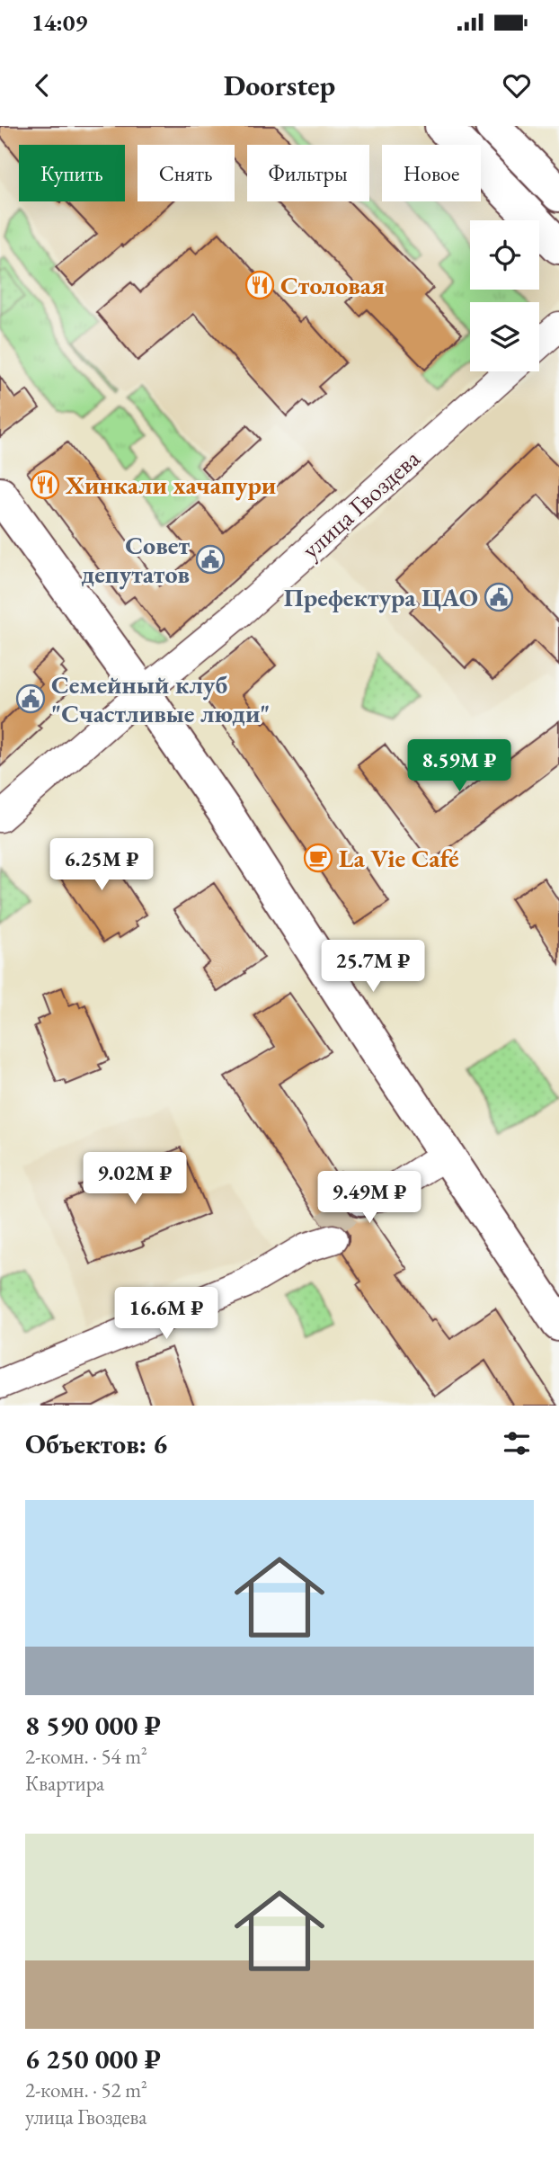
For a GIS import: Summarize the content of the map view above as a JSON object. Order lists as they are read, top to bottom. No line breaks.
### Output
{"streets":{"street":["улица Гвоздева"]},"places":{"restaurant":["Столовая","Хинкали хачапури"],"public building":["Совет депутатов","Префектура ЦАО","Семейный клуб \"Счастливые люди\""],"cafe":["La Vie Café"]},"page":{"status":"14:09","header":"Doorstep","chip":["Купить","Снять","Фильтры","Новое"],"price":["8.59M ₽","6.25M ₽","25.7M ₽","9.02M ₽","9.49M ₽","16.6M ₽"],"heading":"Объектов: 6","list":[{"name":"8 590 000 ₽","note":"2-комн. · 54 m² · Квартира"},{"name":"6 250 000 ₽","note":"2-комн. · 52 m² · улица Гвоздева"}]}}
